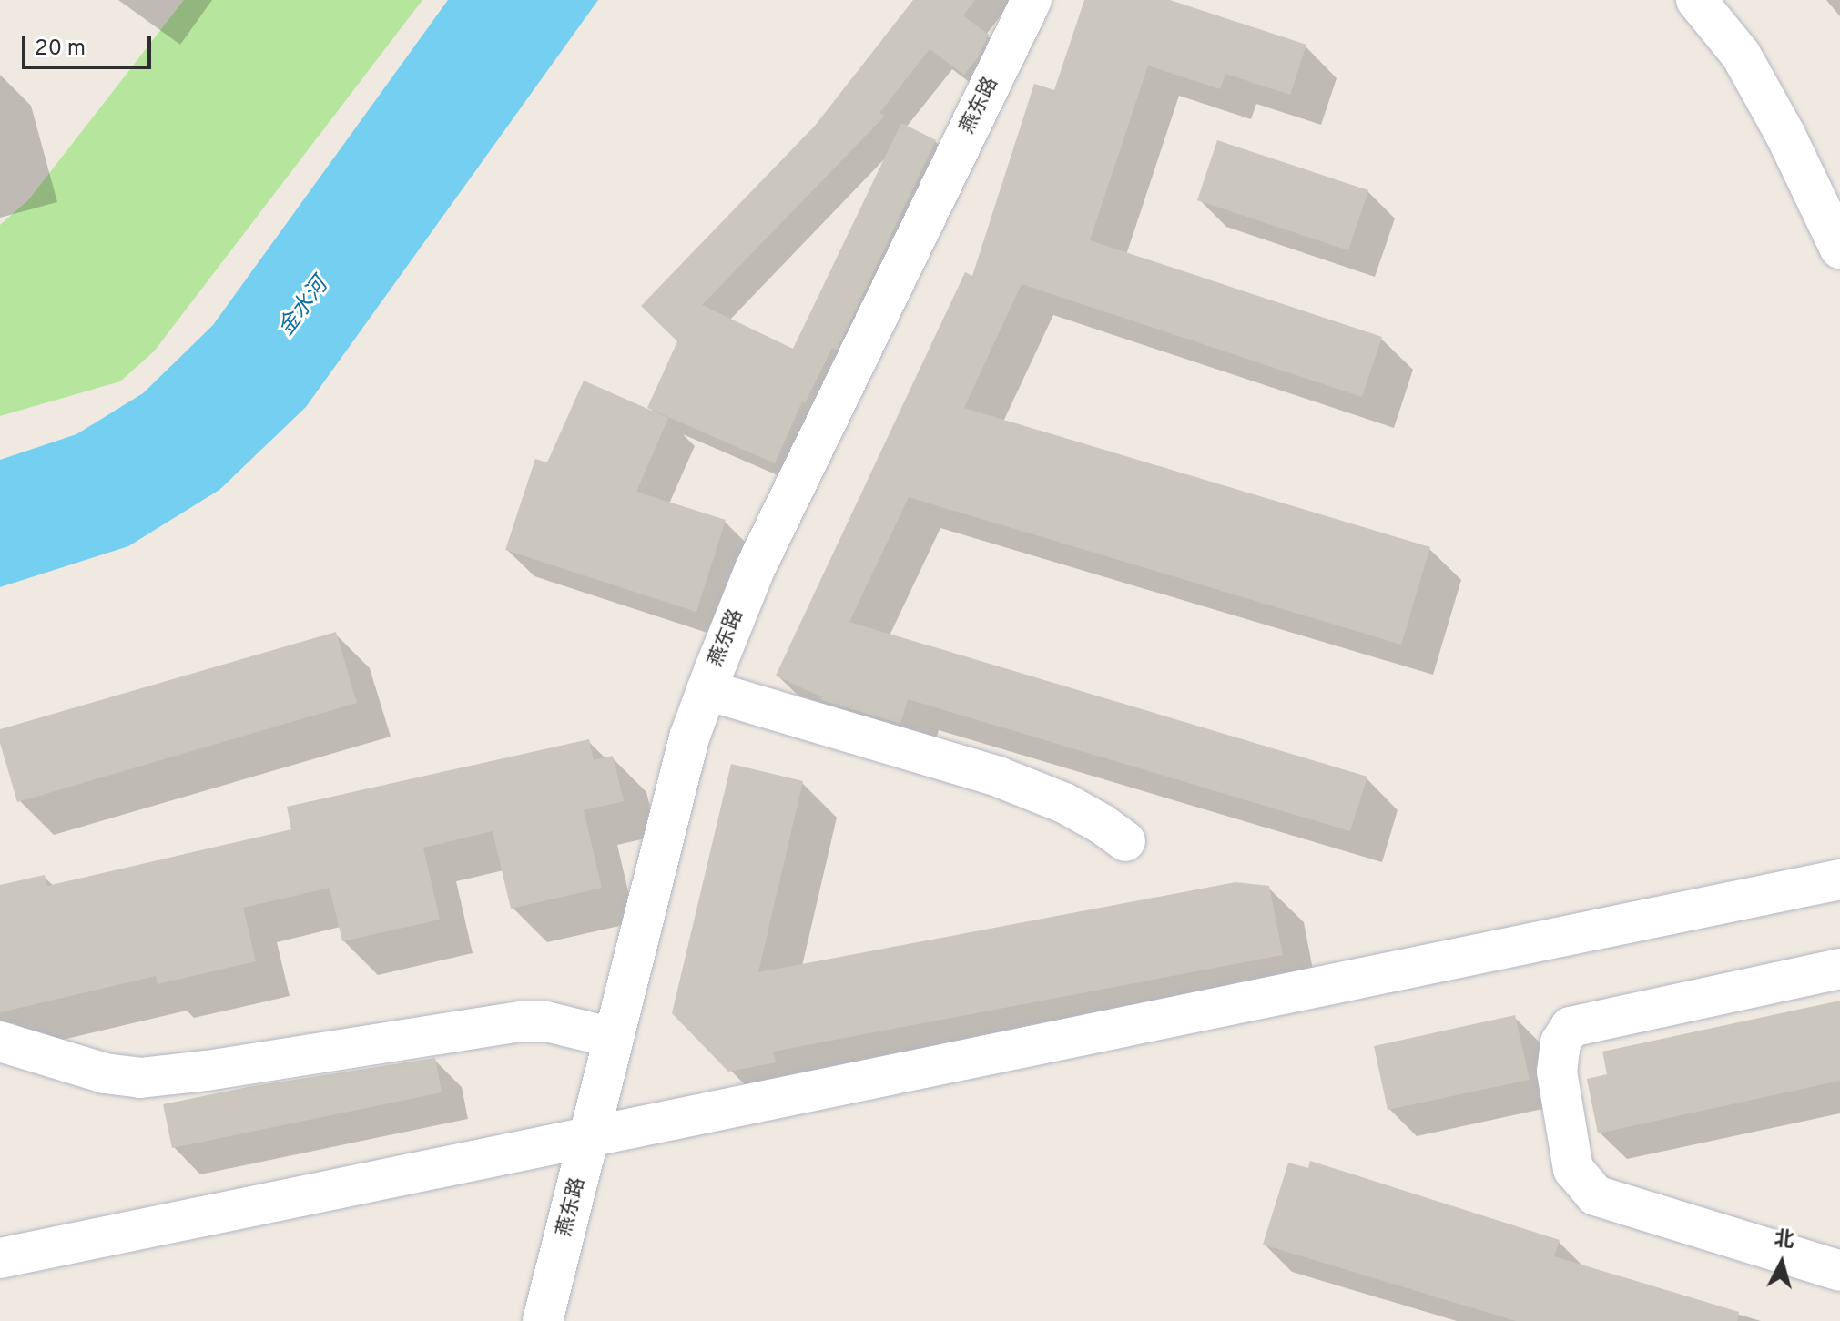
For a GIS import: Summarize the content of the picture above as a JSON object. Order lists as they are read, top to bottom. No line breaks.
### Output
{"streets":{"street":["燕东路"]},"water":["金水河"],"scale_bar":"20 m","north":"top"}
